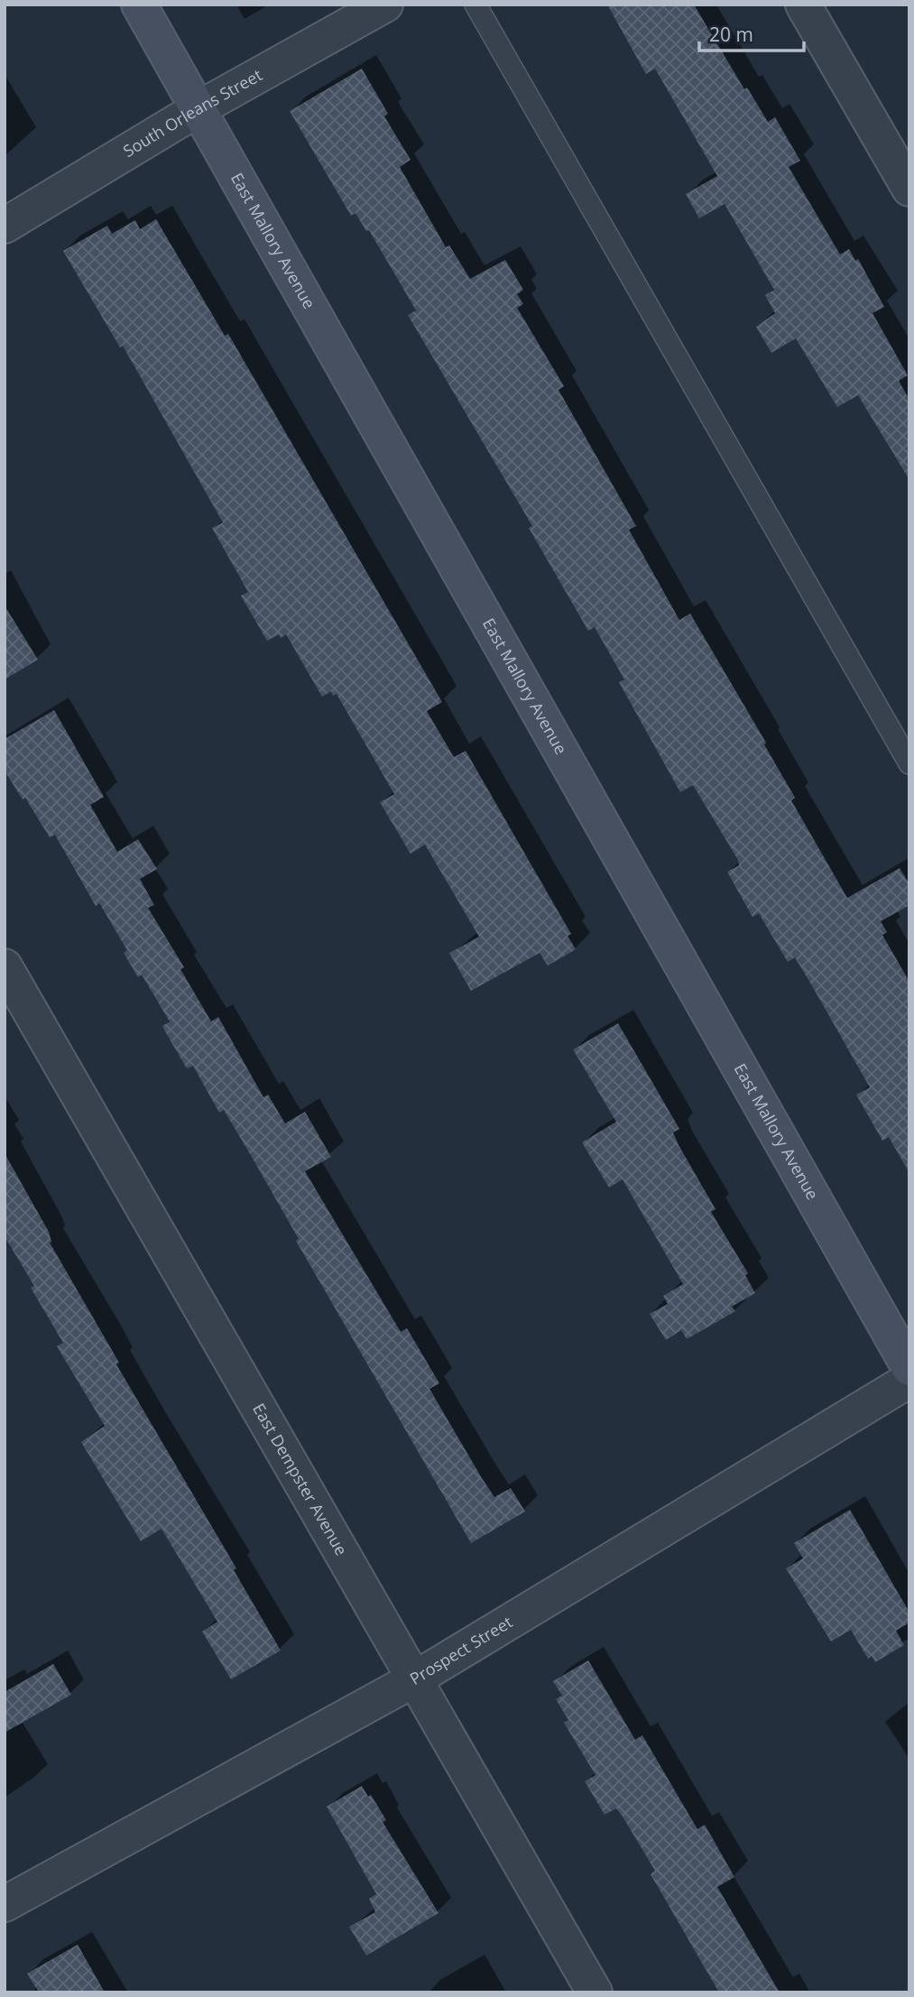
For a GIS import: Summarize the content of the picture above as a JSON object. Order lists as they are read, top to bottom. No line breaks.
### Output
{"streets":{"main road":["East Mallory Avenue"],"street":["South Orleans Street","East Dempster Avenue","Prospect Street"]},"crossings":[["South Orleans Street","East Mallory Avenue"],["East Dempster Avenue","Prospect Street"]],"scale_bar":"20 m"}
